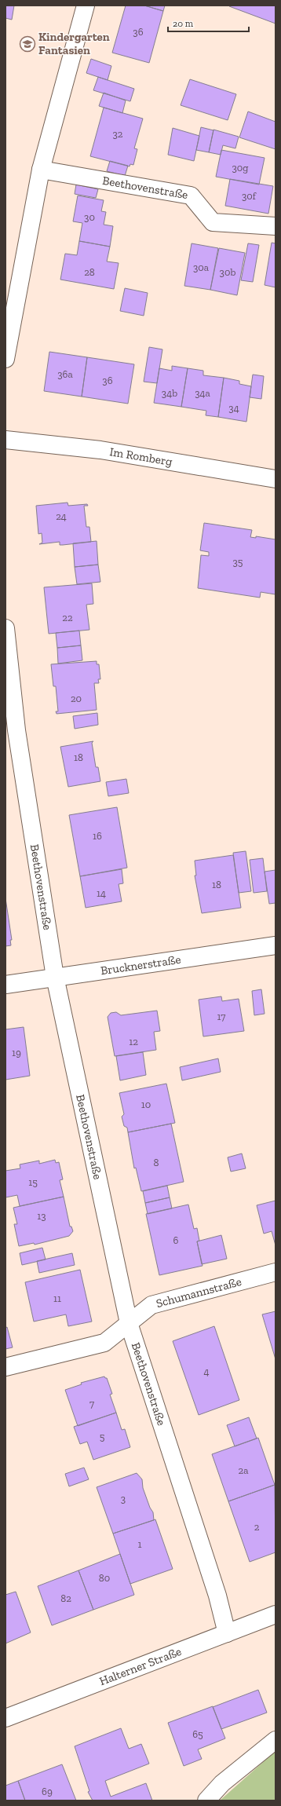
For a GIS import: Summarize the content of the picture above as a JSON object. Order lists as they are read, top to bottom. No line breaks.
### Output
{"streets":{"street":["Beethovenstraße","Im Romberg","Brucknerstraße","Schumannstraße","Halterner Straße"]},"crossings":[["Beethovenstraße","Brucknerstraße"],["Beethovenstraße","Schumannstraße"],["Beethovenstraße","Halterner Straße"]],"places":{"school or university":["Kindergarten Fantasien"]},"house_numbers":["36","32","30g","30f","30","30a","28","30b","36a","36","34b","34a","34","24","35","22","20","18","16","18","14","17","12","19","10","8","15","13","6","11","4","7","5","2a","3","2","1","80","82","65","69"],"scale_bar":"20 m"}
